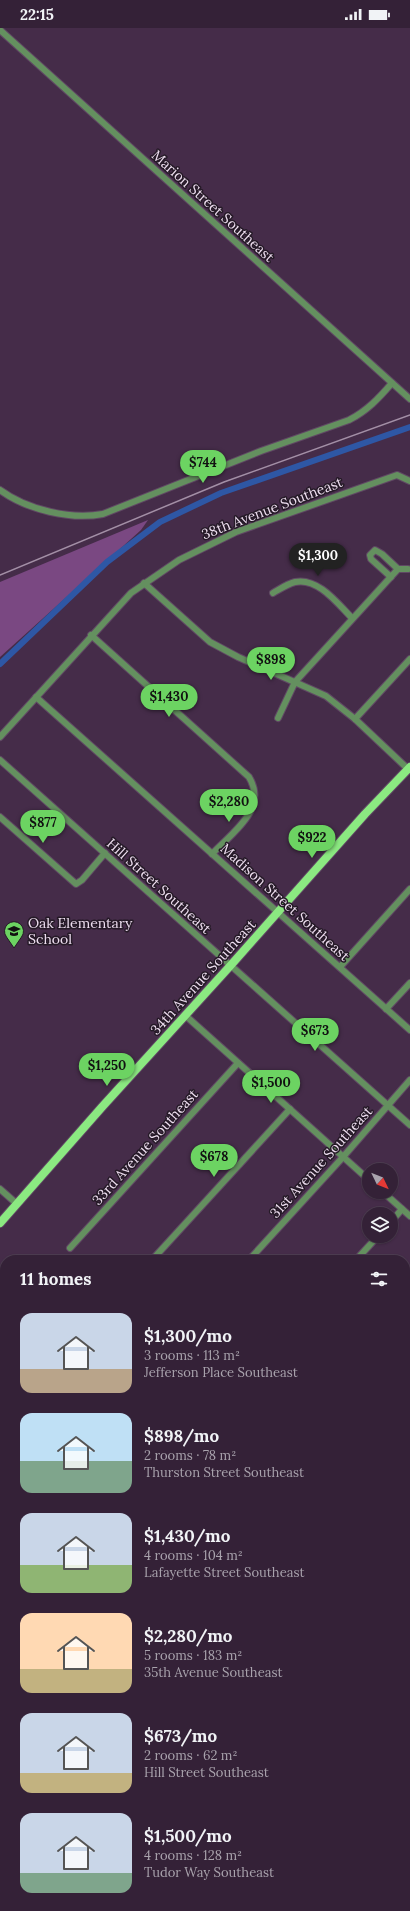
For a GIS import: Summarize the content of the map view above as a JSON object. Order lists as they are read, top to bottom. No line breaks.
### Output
{"streets":{"main road":["34th Avenue Southeast"],"street":["Marion Street Southeast","38th Avenue Southeast","Hill Street Southeast","Madison Street Southeast","33rd Avenue Southeast","31st Avenue Southeast"]},"crossings":[["38th Avenue Southeast","Madison Street Southeast"],["Hill Street Southeast","34th Avenue Southeast"],["Hill Street Southeast","31st Avenue Southeast"],["Madison Street Southeast","34th Avenue Southeast"]],"places":{"school or university":["Oak Elementary School"]},"north":"bottom right","page":{"status":"22:15","price":["$744","$1,300","$898","$1,430","$2,280","$877","$922","$673","$1,250","$1,500","$678"],"heading":"11 homes","list":[{"name":"$1,300/mo","note":"3 rooms · 113 m² · Jefferson Place Southeast"},{"name":"$898/mo","note":"2 rooms · 78 m² · Thurston Street Southeast"},{"name":"$1,430/mo","note":"4 rooms · 104 m² · Lafayette Street Southeast"},{"name":"$2,280/mo","note":"5 rooms · 183 m² · 35th Avenue Southeast"},{"name":"$673/mo","note":"2 rooms · 62 m² · Hill Street Southeast"},{"name":"$1,500/mo","note":"4 rooms · 128 m² · Tudor Way Southeast"}]}}
